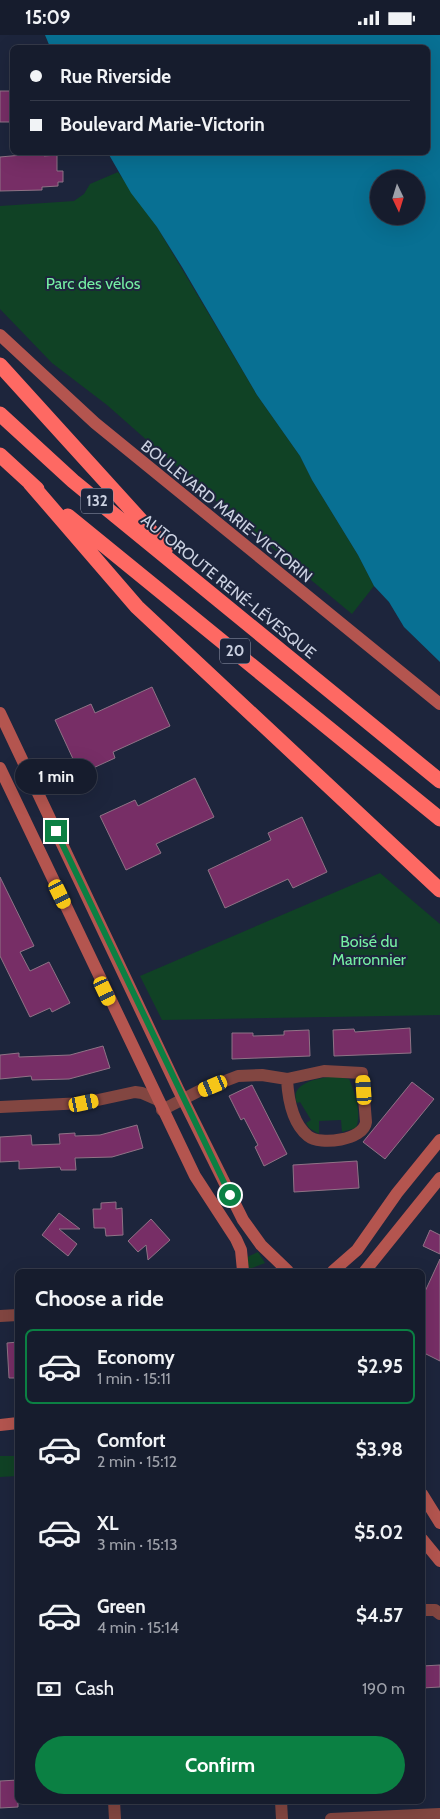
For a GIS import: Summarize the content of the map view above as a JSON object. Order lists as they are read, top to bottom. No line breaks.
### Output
{"streets":{"highway":["132","AUTOROUTE RENÉ-LÉVESQUE","20"],"street":["BOULEVARD MARIE-VICTORIN"]},"parks":["Parc des vélos","Boisé du Marronnier"],"north":"bottom","page":{"status":"15:09","banner":["Rue Riverside","Boulevard Marie-Victorin"],"bubble":"1 min","heading":"Choose a ride","list":[{"name":"Economy","note":"1 min · 15:11","value":"$2.95"},{"name":"Comfort","note":"2 min · 15:12","value":"$3.98"},{"name":"XL","note":"3 min · 15:13","value":"$5.02"},{"name":"Green","note":"4 min · 15:14","value":"$4.57"}],"pay":["Cash","190 m"],"buttons":"Confirm"}}
